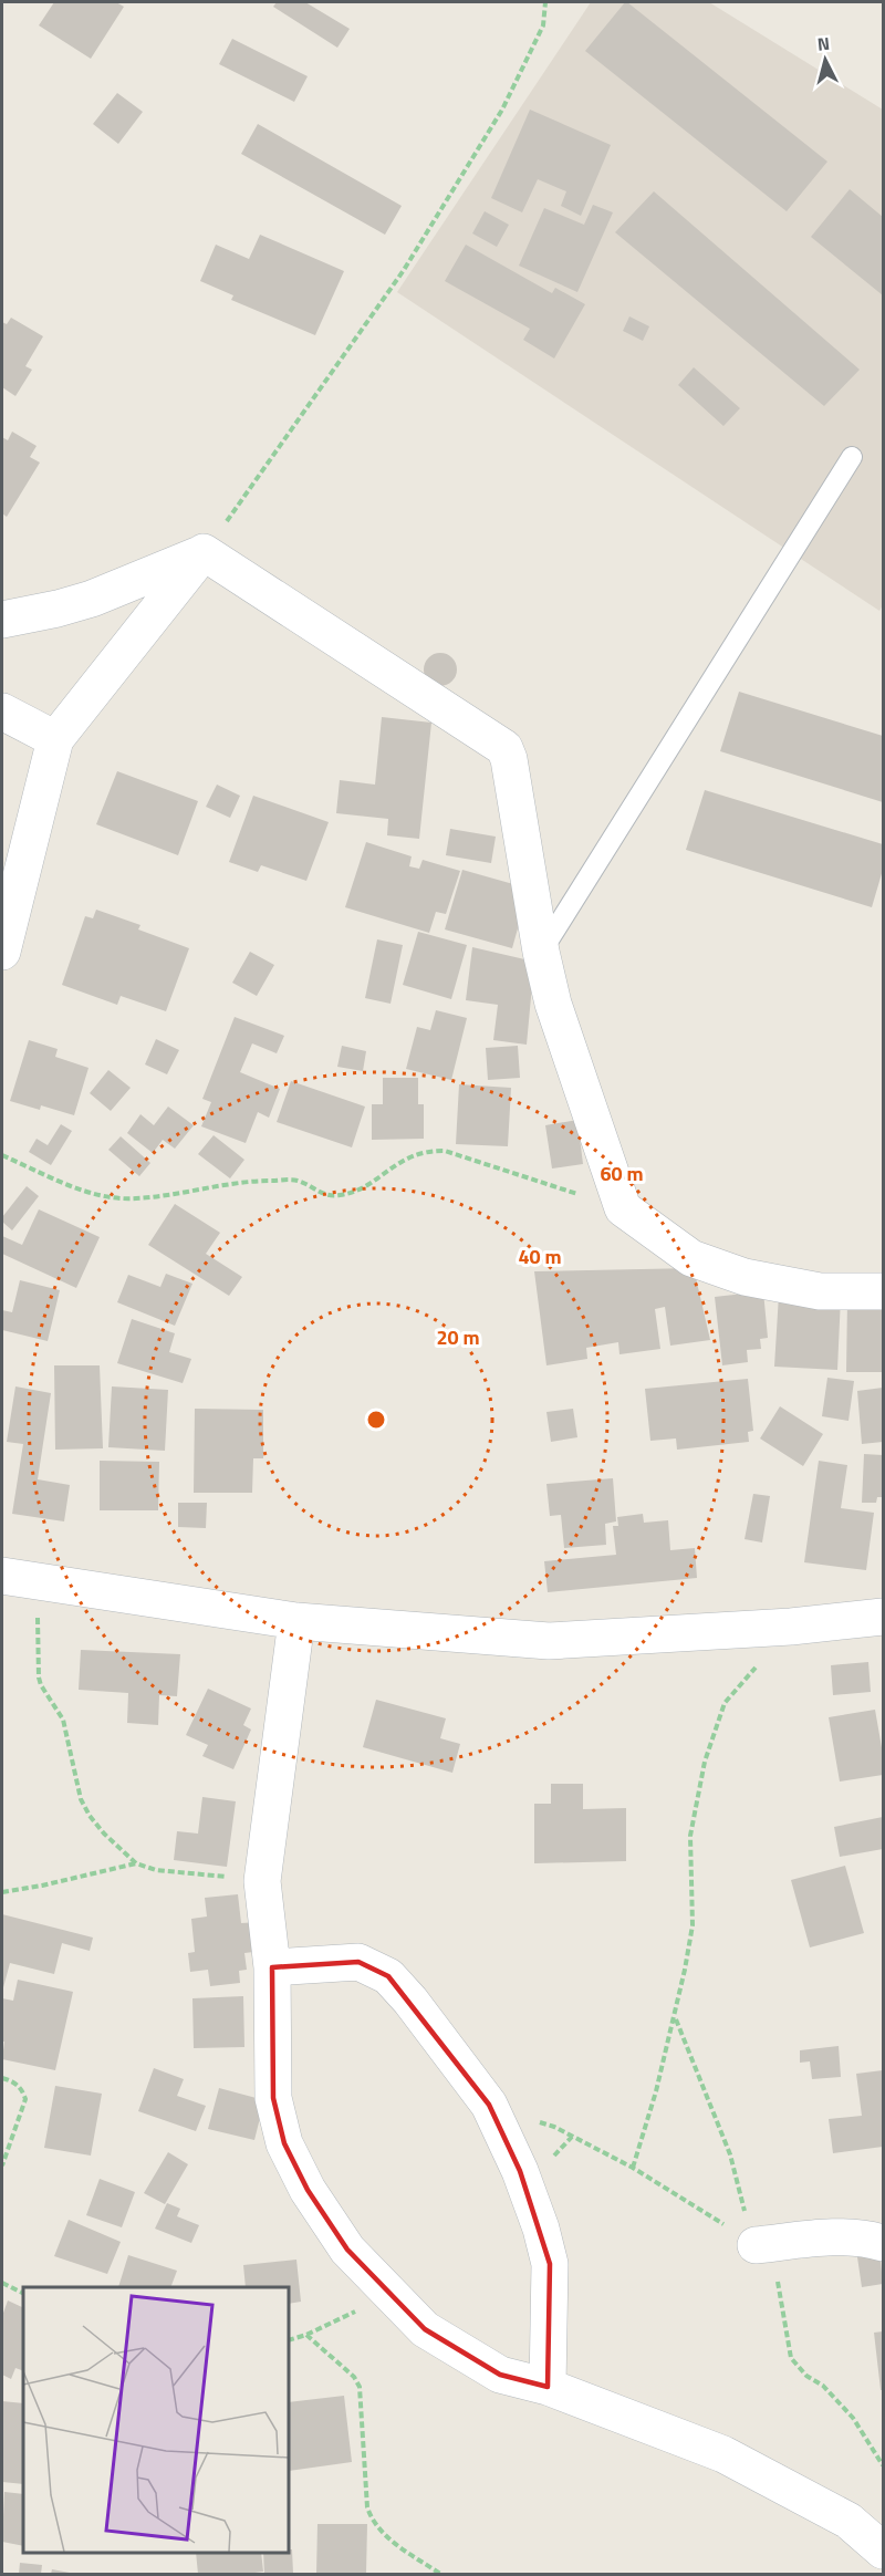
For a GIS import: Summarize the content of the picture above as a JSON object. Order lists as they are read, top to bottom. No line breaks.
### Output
{"north":"top","rings":["60 m","40 m","20 m"]}
